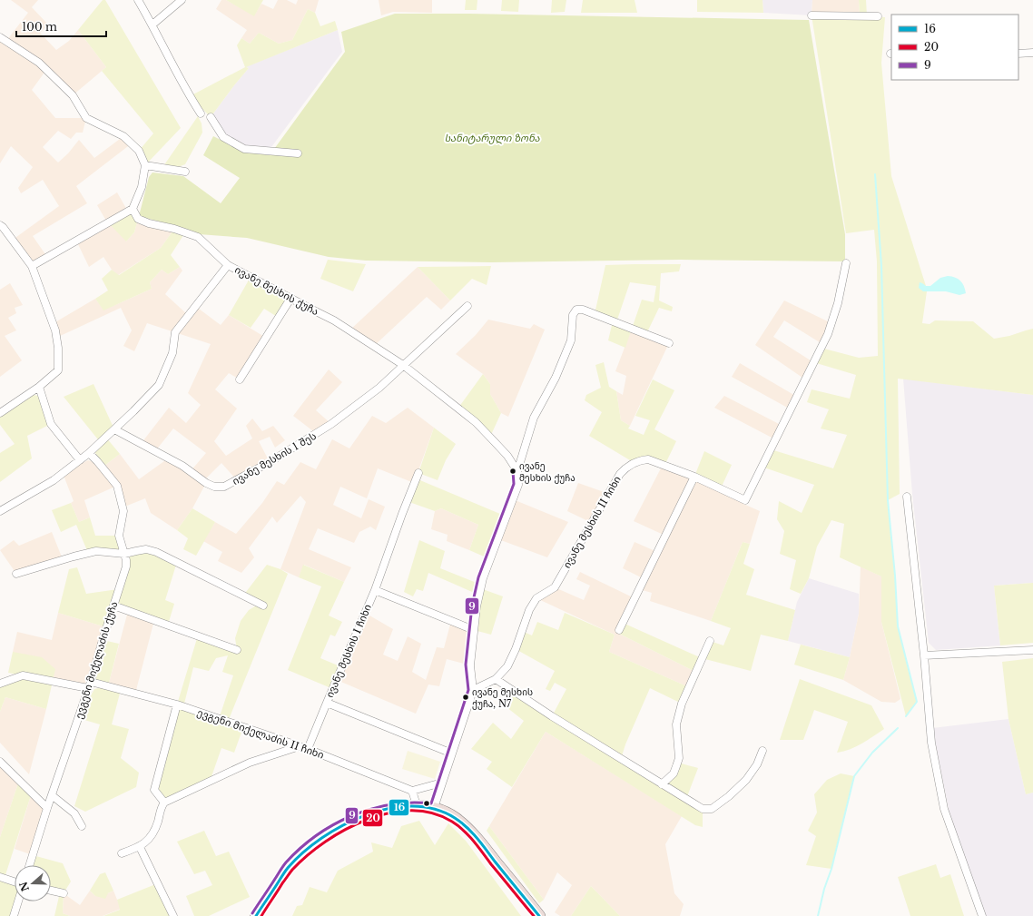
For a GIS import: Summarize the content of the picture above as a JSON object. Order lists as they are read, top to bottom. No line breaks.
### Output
{"streets":{"street":["ივანე მესხის ქუჩა","ივანე მესხის 1 შეს","ივანე მესხის II ჩიხი","ივანე მესხის I ჩიხი","ევგენი მიქელაძის ქუჩა","ევგენი მიქელაძის II ჩიხი"]},"crossings":[["ივანე მესხის ქუჩა","ივანე მესხის 1 შეს"],["ევგენი მიქელაძის ქუჩა","ევგენი მიქელაძის II ჩიხი"]],"parks":["სანიტარული ზონა"],"places":["ივანე მესხის ქუჩა","ივანე მესხის ქუჩა, N7"],"lines":["transit line 9","transit line 16","transit line 20"],"legend":["16","20","9"],"scale_bar":"100 m","north":"left"}
